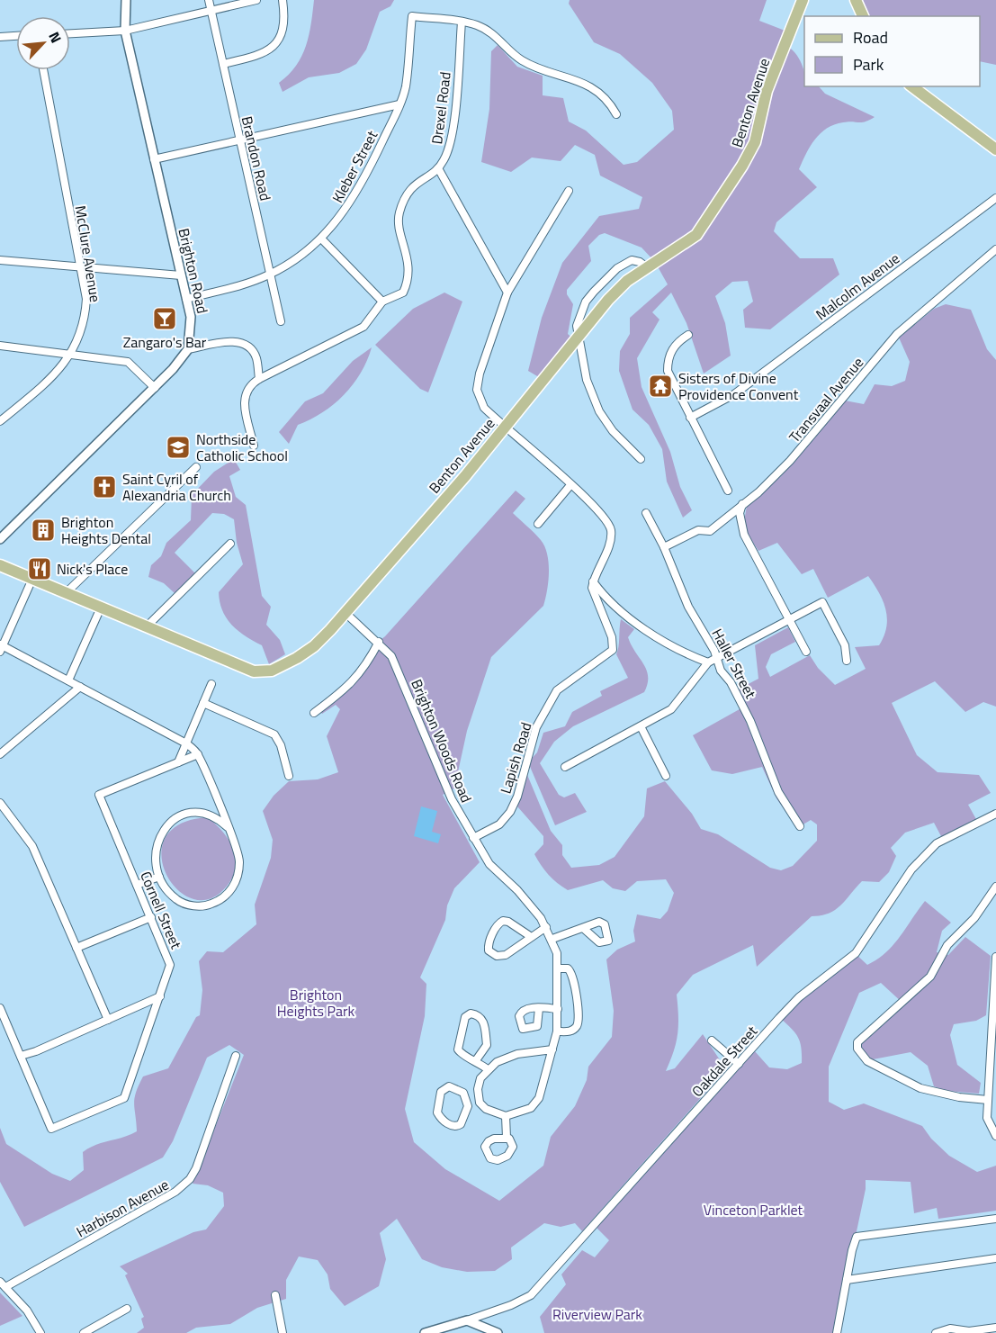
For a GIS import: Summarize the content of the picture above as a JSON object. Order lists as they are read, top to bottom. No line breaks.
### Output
{"streets":{"main road":["Benton Avenue"],"street":["Drexel Road","Brandon Road","Kleber Street","McClure Avenue","Brighton Road","Malcolm Avenue","Transvaal Avenue","Haller Street","Brighton Woods Road","Lapish Road","Cornell Street","Oakdale Street","Harbison Avenue"]},"crossings":[["Benton Avenue","Brighton Woods Road"],["Drexel Road","Kleber Street"],["Brandon Road","Kleber Street"],["Kleber Street","Brighton Road"],["Transvaal Avenue","Haller Street"],["Brighton Woods Road","Lapish Road"]],"parks":["Brighton Heights Park","Vinceton Parklet","Riverview Park"],"places":{"bar":["Zangaro's Bar"],"temple":["Sisters of Divine Providence Convent"],"school or university":["Northside Catholic School"],"church":["Saint Cyril of Alexandria Church"],"building":["Brighton Heights Dental"],"restaurant":["Nick's Place"]},"legend":["Road","Park"],"north":"top right"}
